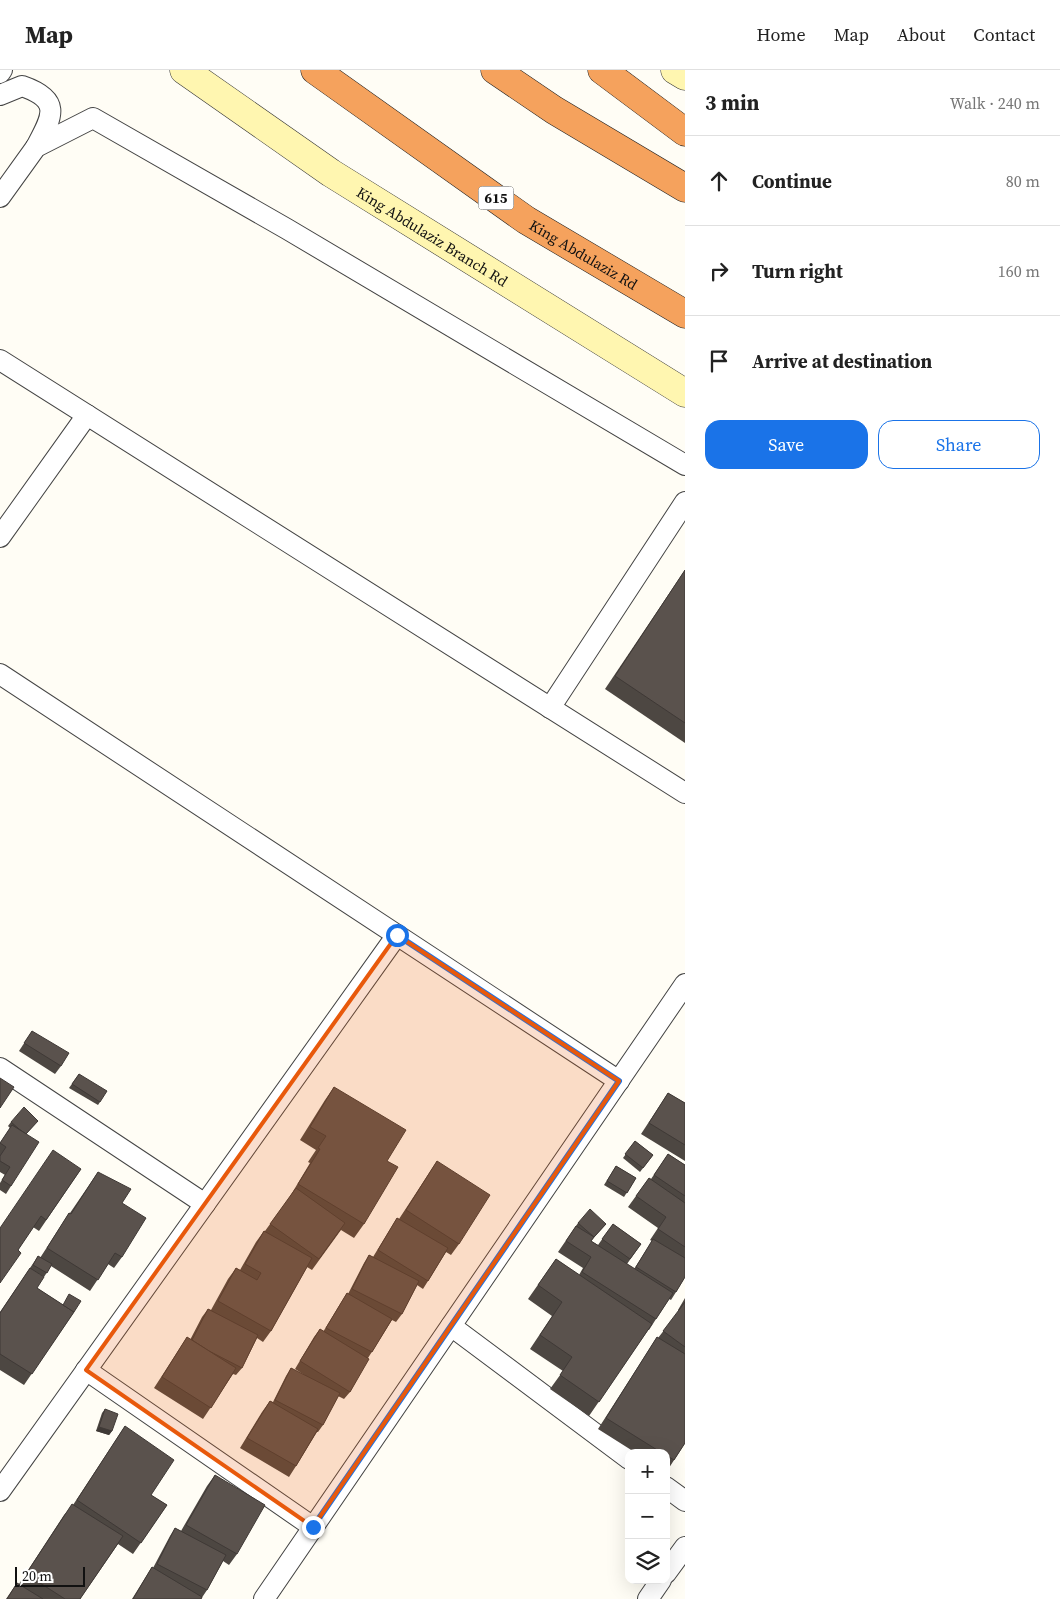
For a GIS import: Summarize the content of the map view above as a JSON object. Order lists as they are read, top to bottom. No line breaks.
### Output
{"streets":{"highway":["615","King Abdulaziz Rd"],"main road":["King Abdulaziz Branch Rd"]},"scale_bar":"20 m","page":{"header":"Map","nav":["Home","Map","About","Contact"],"heading":["3 min","Walk · 240 m"],"list":[["Continue","80 m"],["Turn right","160 m"],"Arrive at destination"],"buttons":["Save","Share"],"map_buttons":["+","−"],"scale":"20 m"}}
